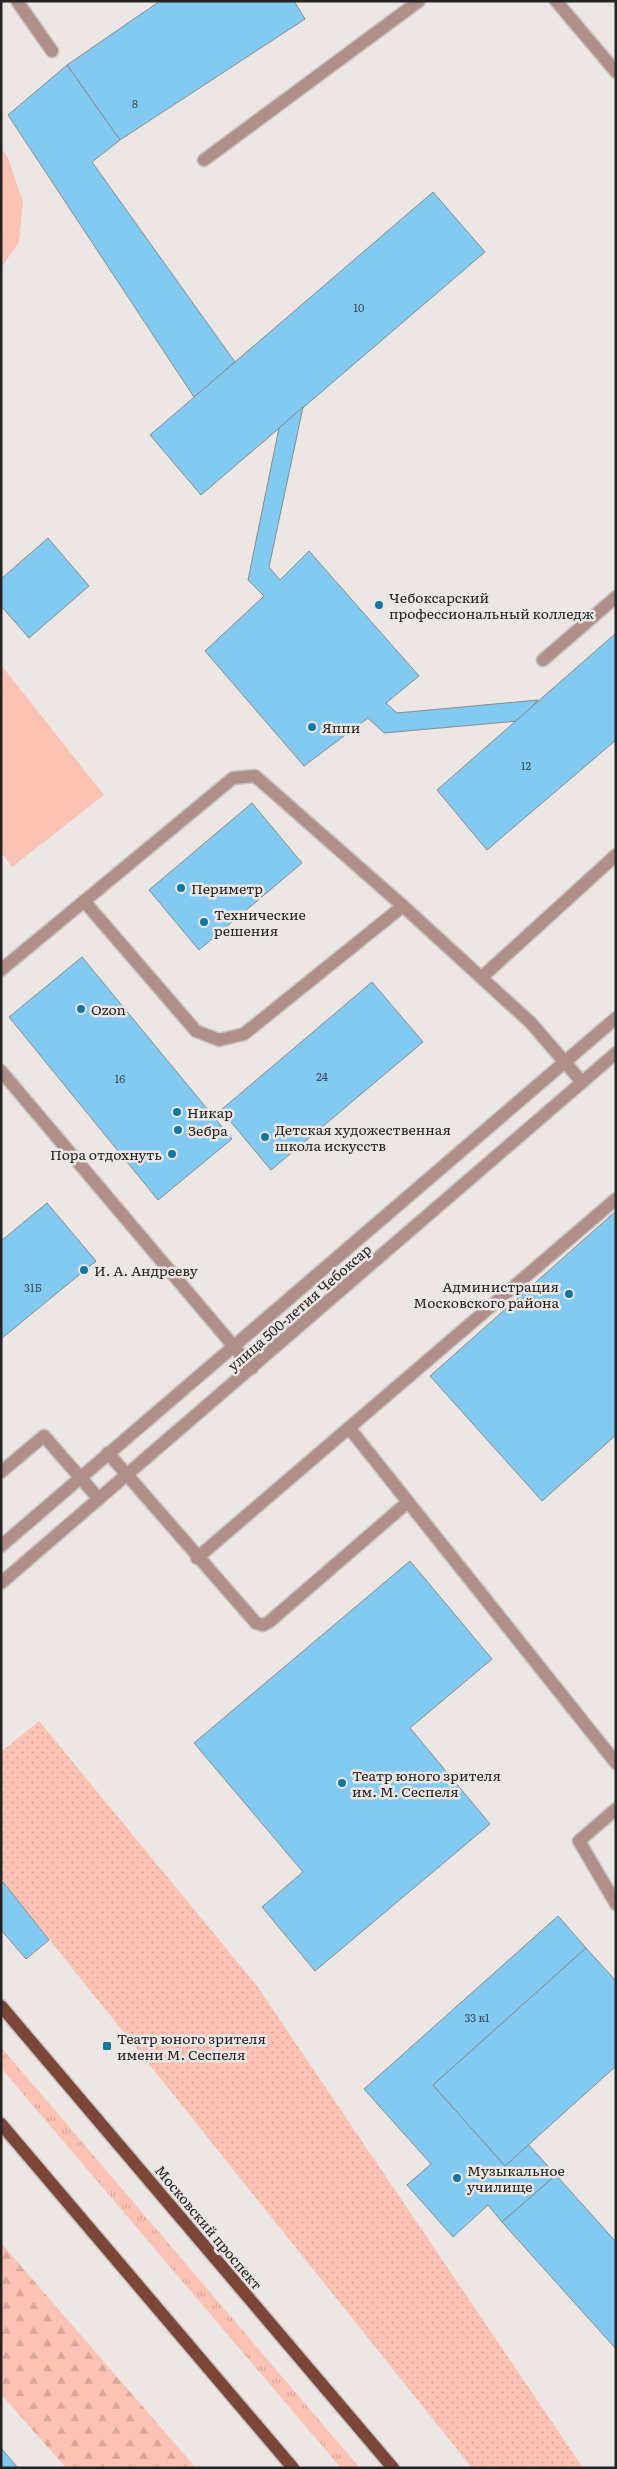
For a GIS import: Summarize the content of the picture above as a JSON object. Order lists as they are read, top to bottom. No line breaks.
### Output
{"streets":{"main road":["Московский проспект"],"street":["улица 500-летия Чебоксар"]},"places":{"other":["Чебоксарский профессиональный колледж","Яппи","Периметр","Технические решения","Ozon","Никар","Зебра","Детская художественная школа искусств","Пора отдохнуть","И. А. Андрееву","Администрация Московского района","Театр юного зрителя им. М. Сеспеля","Музыкальное училище"],"transit":["Театр юного зрителя имени М. Сеспеля"]},"house_numbers":["8","10","12","24","16","31Б","33 к1"]}
